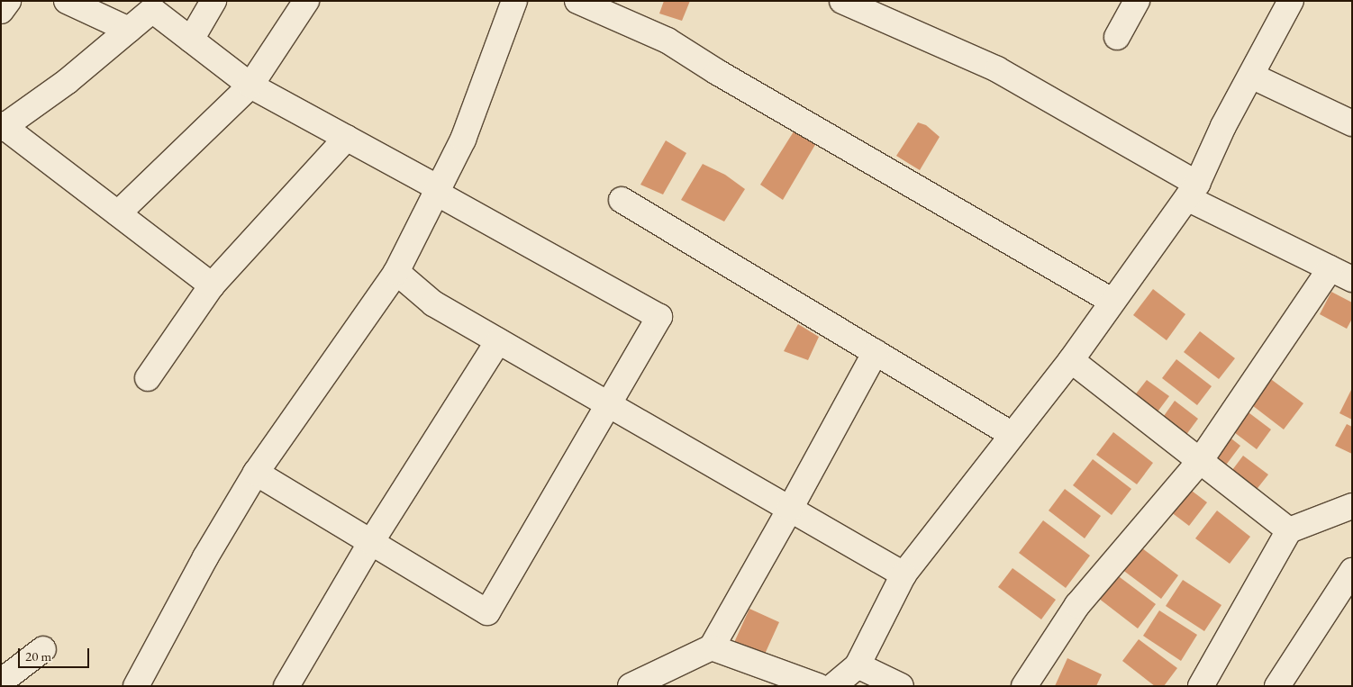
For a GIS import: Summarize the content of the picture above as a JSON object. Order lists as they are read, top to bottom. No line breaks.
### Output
{"scale_bar":"20 m"}
